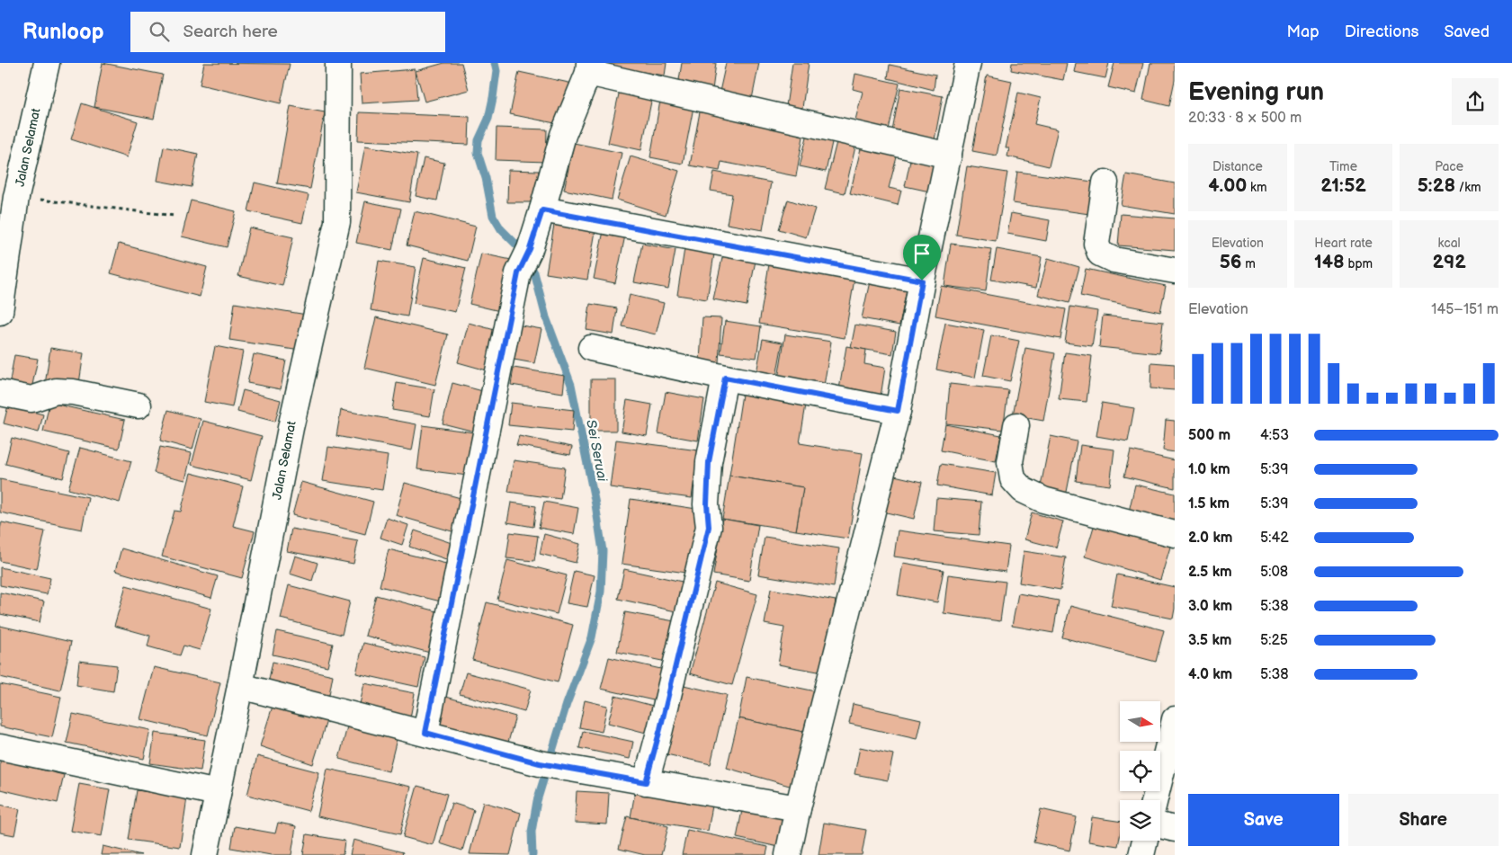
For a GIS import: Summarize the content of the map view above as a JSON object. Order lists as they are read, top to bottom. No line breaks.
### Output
{"streets":{"street":["Jalan Selamat"]},"water":["Sei Seruai"],"north":"right","page":{"header":"Runloop","search":"Search here","nav":["Map","Directions","Saved"],"heading":["Evening run","20:33 · 8 × 500 m"],"stats":[["Distance","4.00 km"],["Time","21:52"],["Pace","5:28 /km"],["Elevation","56 m"],["Heart rate","148 bpm"],["kcal","292"]],"chart":["Elevation","145–151 m"],"list":[{"name":"500 m","note":"4:53"},{"name":"1.0 km","note":"5:39"},{"name":"1.5 km","note":"5:39"},{"name":"2.0 km","note":"5:42"},{"name":"2.5 km","note":"5:08"},{"name":"3.0 km","note":"5:38"},{"name":"3.5 km","note":"5:25"},{"name":"4.0 km","note":"5:38"}],"buttons":["Save","Share"]}}
